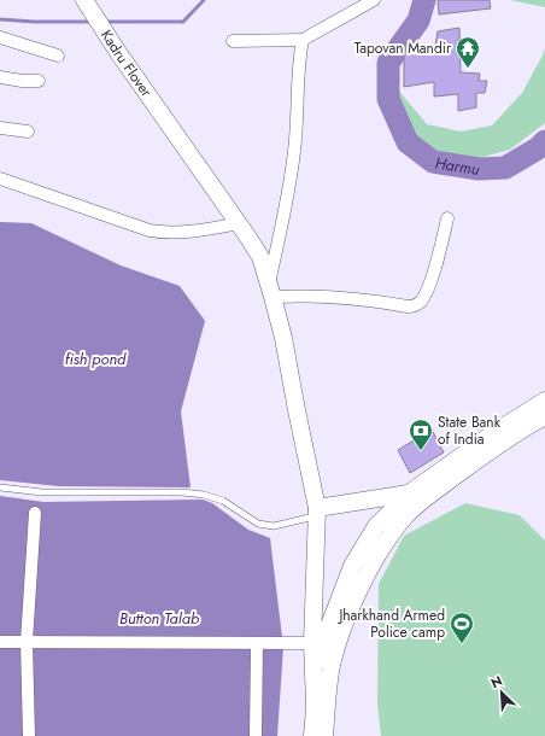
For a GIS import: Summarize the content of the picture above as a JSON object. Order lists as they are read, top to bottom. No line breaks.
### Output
{"streets":{"main road":["Kadru Flover"]},"water":["Harmu","fish pond","Button Talab"],"places":{"temple":["Tapovan Mandir"],"bank":["State Bank of India"],"sports":["Jharkhand Armed Police camp"]},"north":"top left"}
